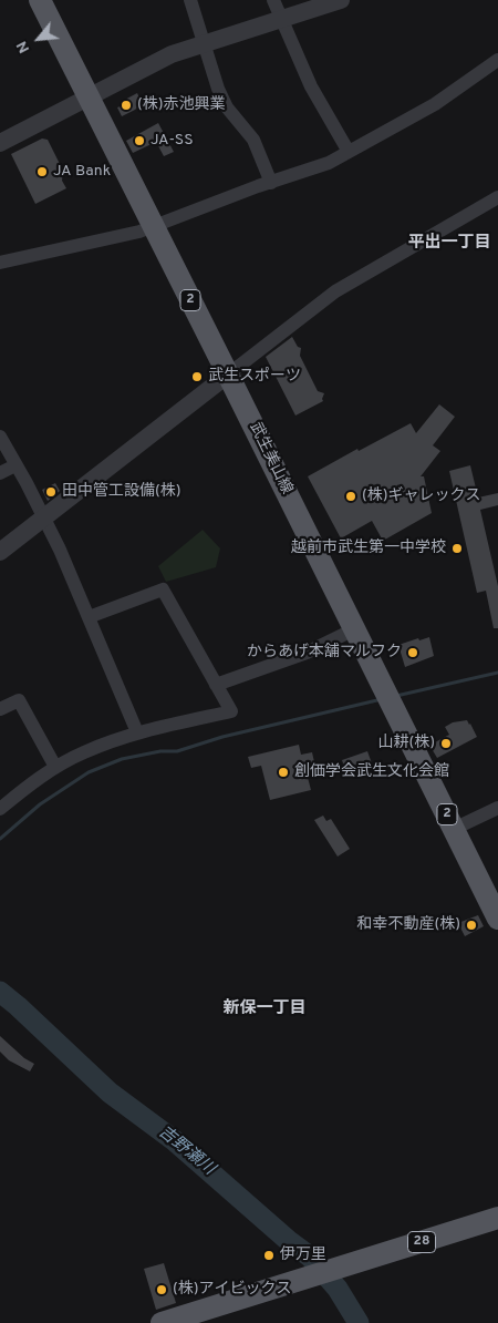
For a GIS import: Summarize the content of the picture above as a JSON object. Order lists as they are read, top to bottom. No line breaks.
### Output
{"streets":{"main road":["2","武生美山線","28"]},"districts":["平出一丁目","新保一丁目"],"water":["吉野瀬川"],"places":["(株)赤池興業","JA-SS","JA Bank","武生スポーツ","田中管工設備(株)","(株)ギャレックス","越前市武生第一中学校","からあげ本舗マルフク","山耕(株)","創価学会武生文化会館","和幸不動産(株)","伊万里","(株)アイビックス"],"north":"bottom left"}
